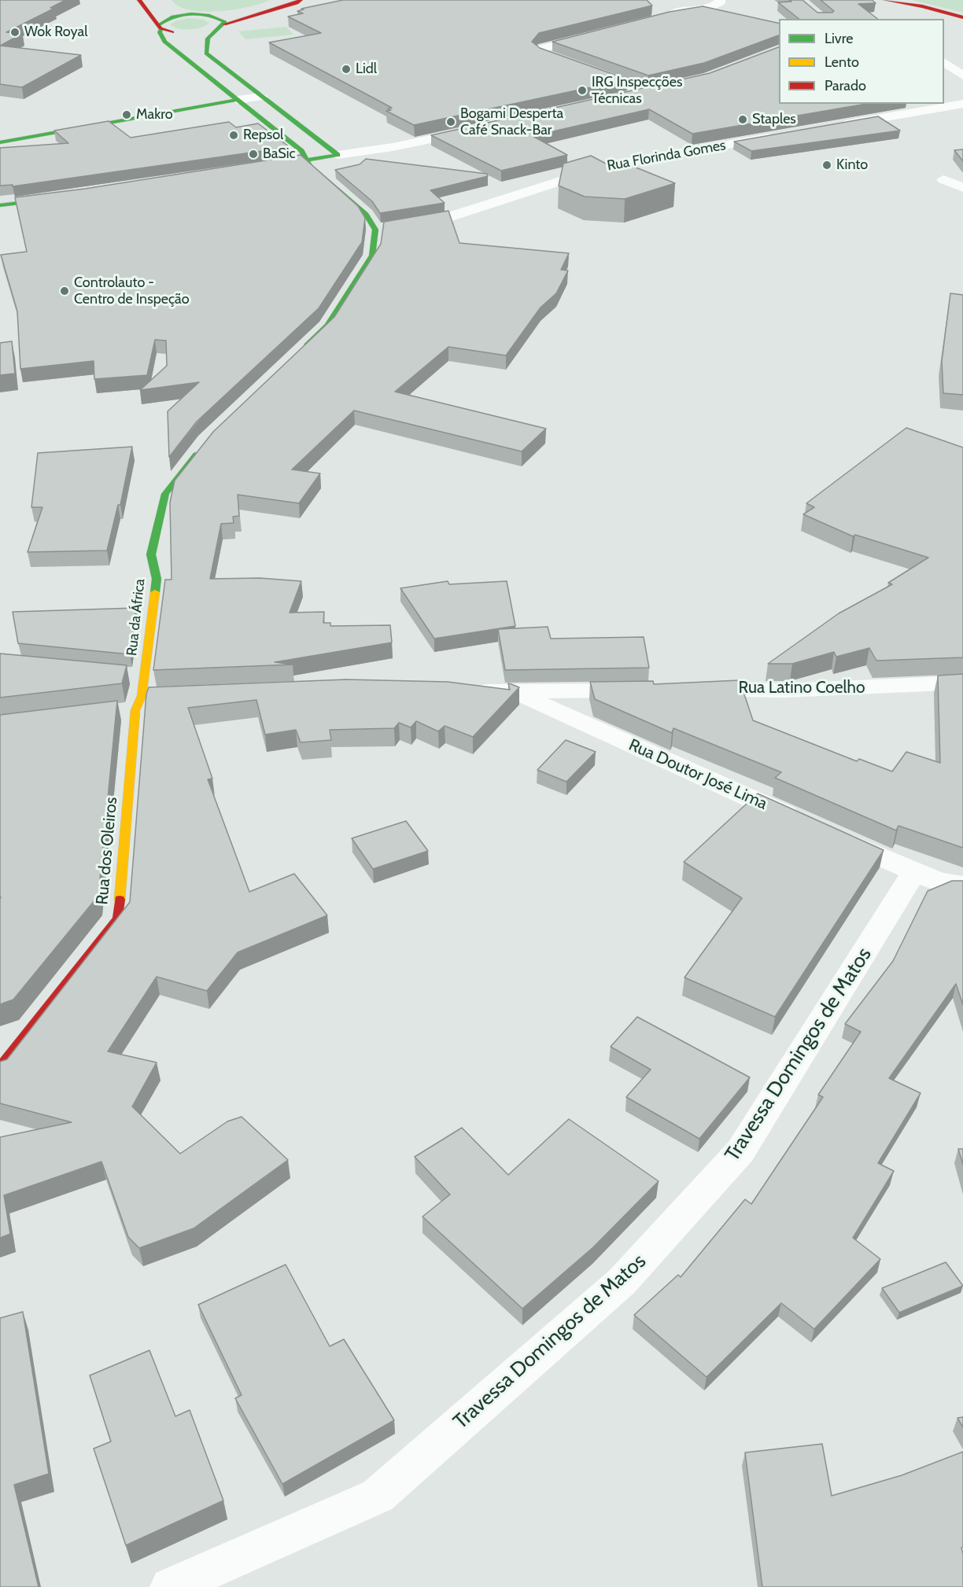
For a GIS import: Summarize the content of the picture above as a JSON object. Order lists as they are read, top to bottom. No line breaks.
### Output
{"streets":{"main road":["Rua da África","Rua dos Oleiros"],"street":["Rua Florinda Gomes","Rua Latino Coelho","Rua Doutor José Lima","Travessa Domingos de Matos"]},"crossings":[["Rua da África","Rua dos Oleiros"]],"places":["Wok Royal","Lidl","IRG Inspecções Técnicas","Makro","Staples","Bogami Desperta Café Snack-Bar","Repsol","BaSic","Kinto","Controlauto - Centro de Inspeção"],"legend":["Livre","Lento","Parado"]}
